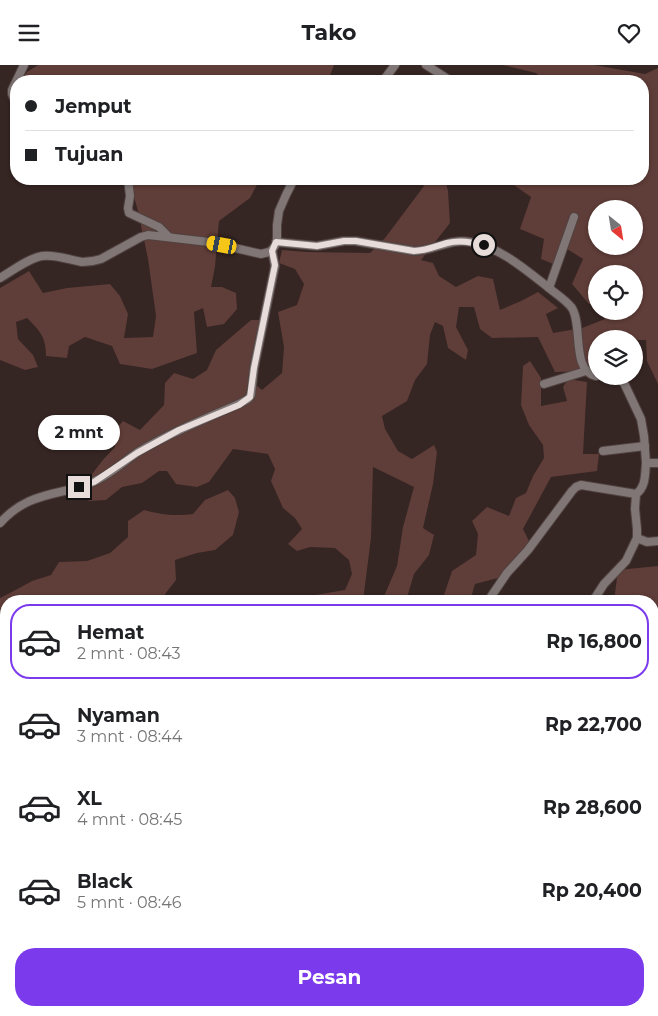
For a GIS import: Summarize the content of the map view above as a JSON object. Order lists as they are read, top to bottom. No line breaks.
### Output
{"north":"bottom right","page":{"header":"Tako","banner":["Jemput","Tujuan"],"bubble":"2 mnt","list":[{"name":"Hemat","note":"2 mnt · 08:43","value":"Rp 16,800"},{"name":"Nyaman","note":"3 mnt · 08:44","value":"Rp 22,700"},{"name":"XL","note":"4 mnt · 08:45","value":"Rp 28,600"},{"name":"Black","note":"5 mnt · 08:46","value":"Rp 20,400"}],"buttons":"Pesan"}}
